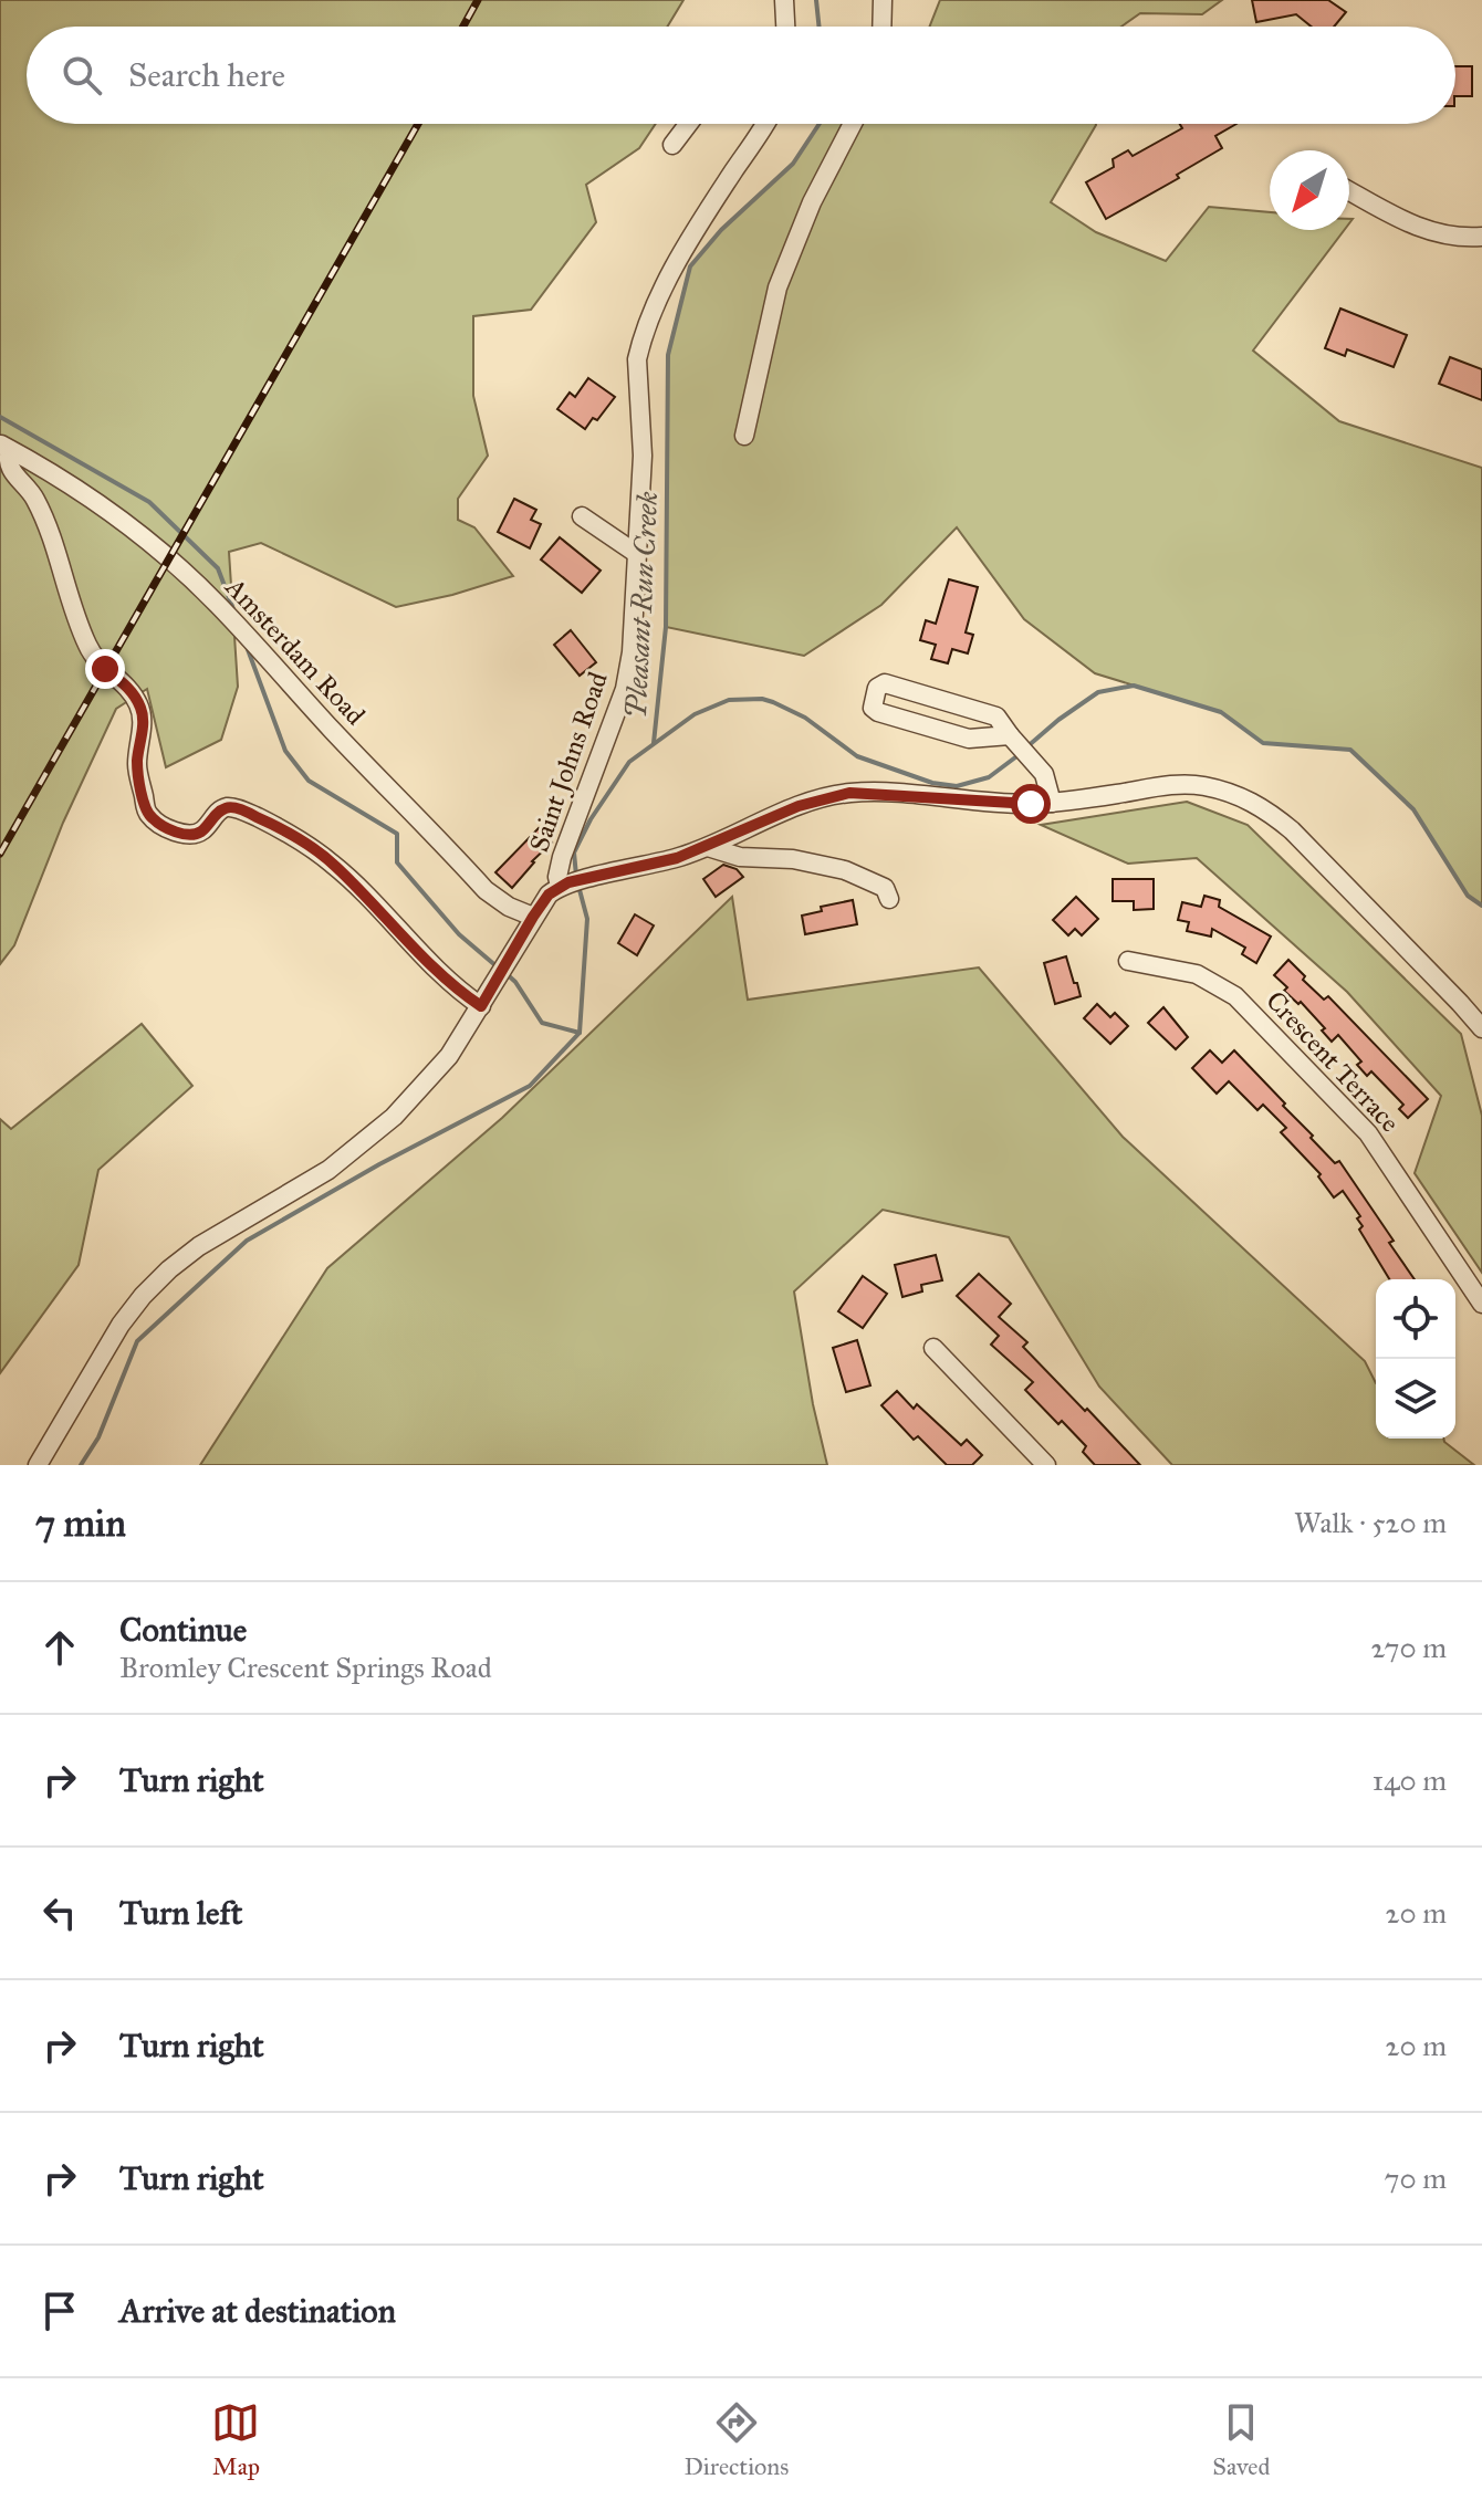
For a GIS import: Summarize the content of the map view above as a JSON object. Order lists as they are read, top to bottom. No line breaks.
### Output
{"streets":{"street":["Amsterdam Road","Saint Johns Road","Crescent Terrace"]},"water":["Pleasant Run Creek"],"north":"bottom left","page":{"search":"Search here","heading":["7 min","Walk · 520 m"],"list":[["Continue","Bromley Crescent Springs Road","270 m"],["Turn right","140 m"],["Turn left","20 m"],["Turn right","20 m"],["Turn right","70 m"],"Arrive at destination"],"nav":["Map","Directions","Saved"]}}
